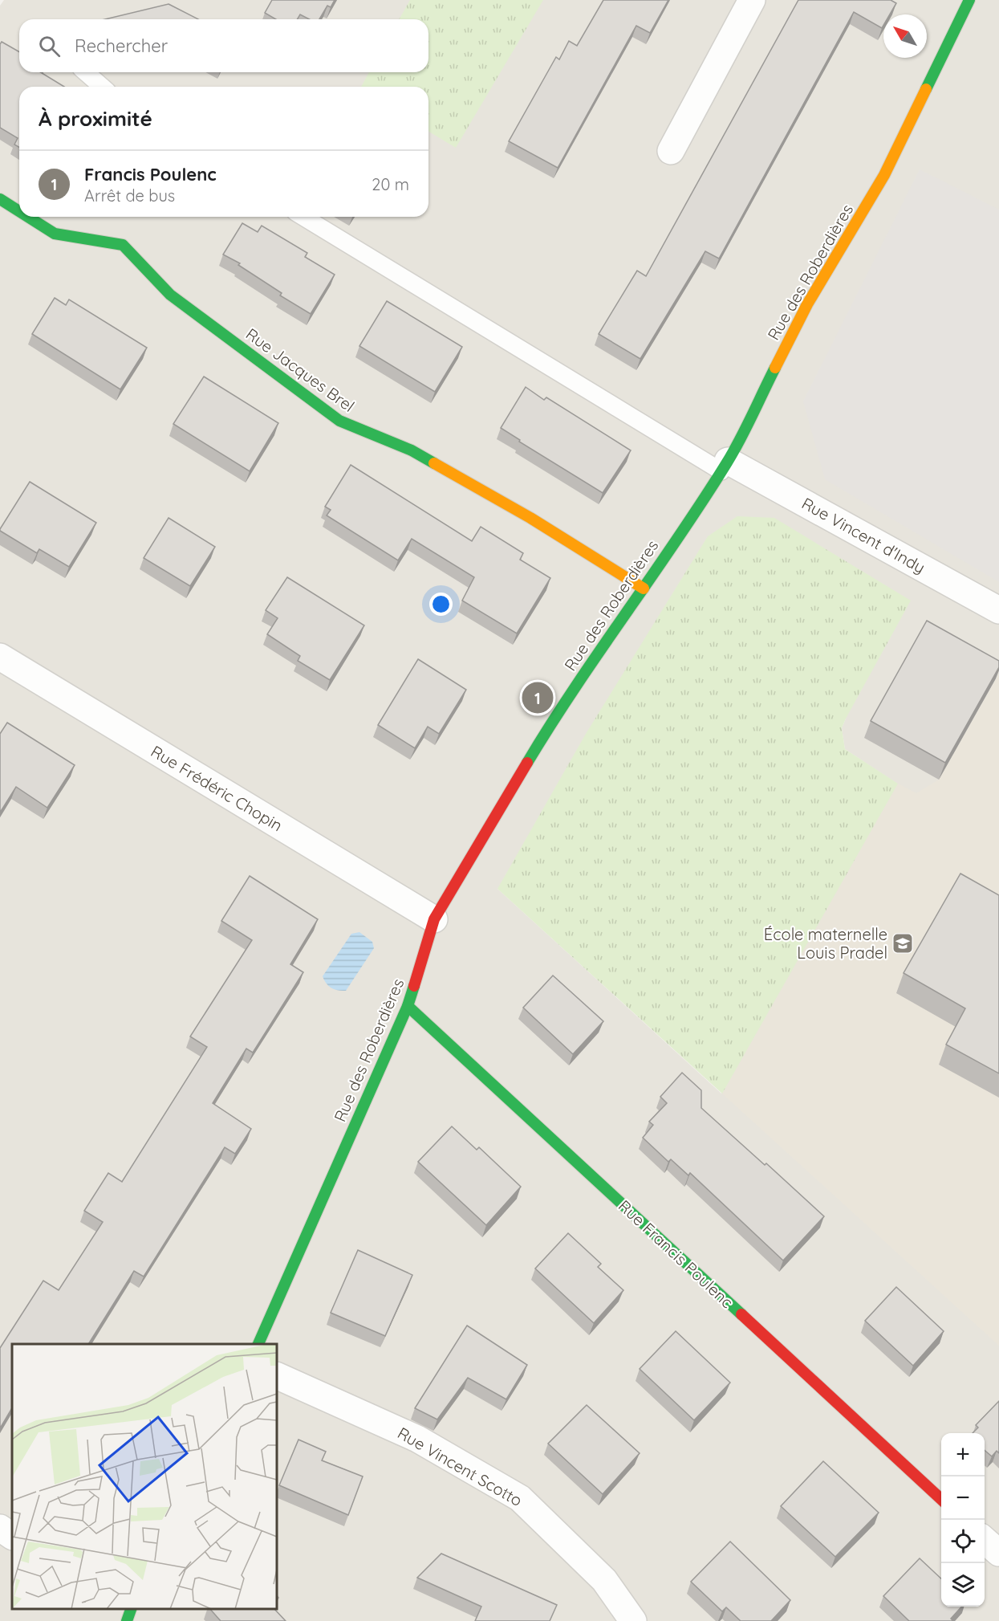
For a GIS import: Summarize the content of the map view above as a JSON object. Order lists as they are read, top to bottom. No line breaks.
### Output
{"streets":{"street":["Rue des Roberdières","Rue Jacques Brel","Rue Vincent d'Indy","Rue Frédéric Chopin","Rue Francis Poulenc","Rue Vincent Scotto"]},"crossings":[["Rue des Roberdières","Rue Jacques Brel"],["Rue des Roberdières","Rue Vincent d'Indy"],["Rue des Roberdières","Rue Frédéric Chopin"],["Rue des Roberdières","Rue Francis Poulenc"]],"places":{"school or university":["École maternelle Louis Pradel"]},"north":"top left","page":{"search":"Rechercher","heading":"À proximité","list":[{"mark":"1","name":"Francis Poulenc","note":"Arrêt de bus","value":"20 m"}],"pins":"1","map_buttons":["+","−"]}}
